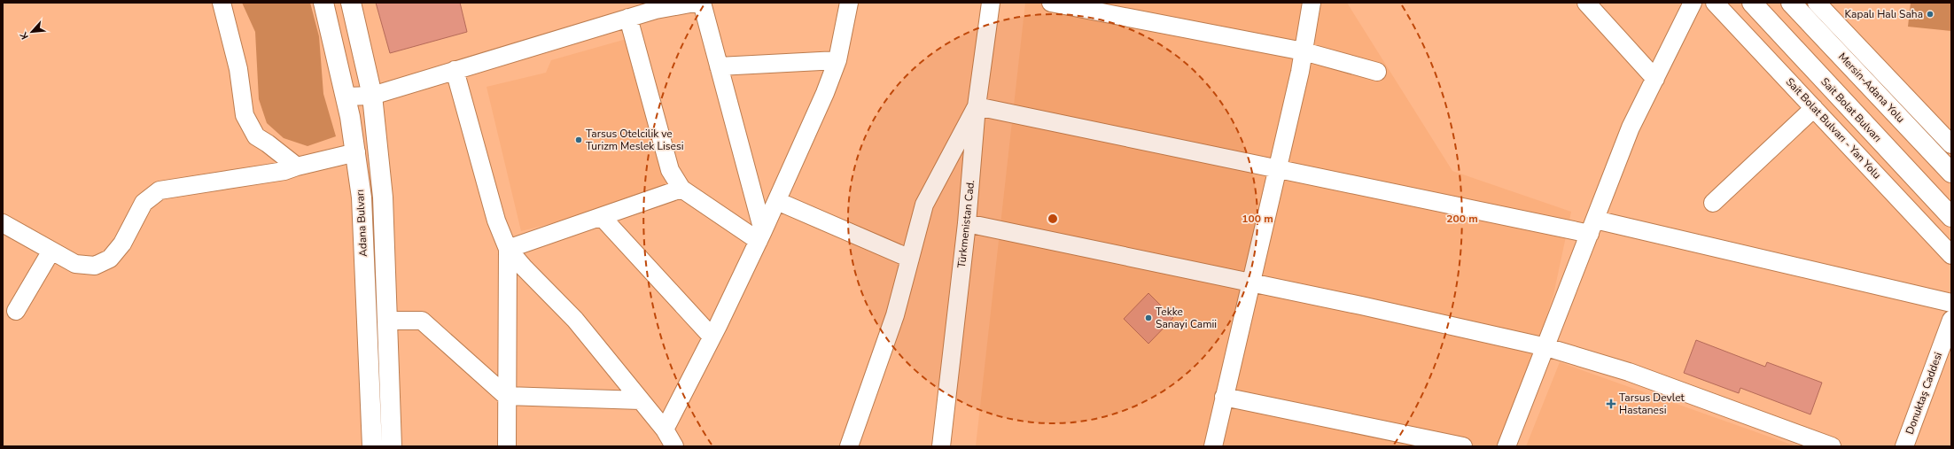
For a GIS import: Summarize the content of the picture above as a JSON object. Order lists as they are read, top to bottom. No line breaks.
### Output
{"streets":{"main road":["Mersin-Adana Yolu","Sait Bolat Bulvarı","Adana Bulvarı"],"street":["Sait Bolat Bulvarı - Yan Yolu","Türkmenistan Cad.","Donuktaş Caddesi"]},"places":{"other":["Kapalı Halı Saha","Tarsus Otelcilik ve Turizm Meslek Lisesi","Tekke Sanayi Camii"],"health":["Tarsus Devlet Hastanesi"]},"north":"bottom left","rings":["100 m","200 m"]}
